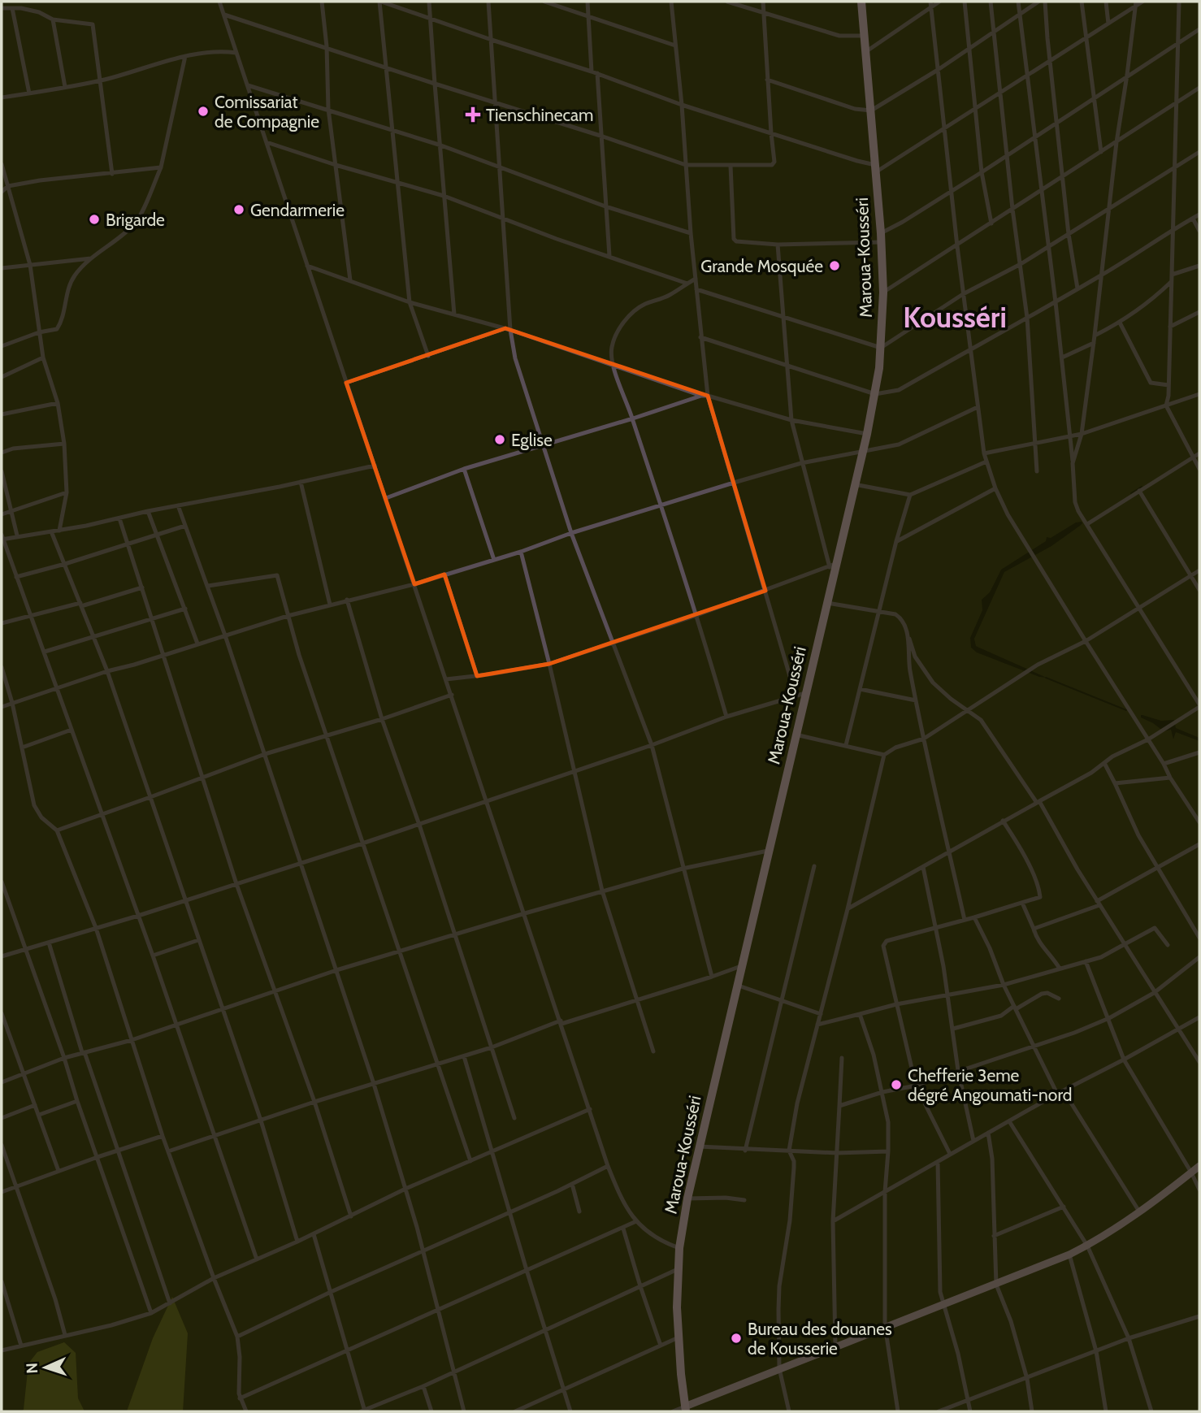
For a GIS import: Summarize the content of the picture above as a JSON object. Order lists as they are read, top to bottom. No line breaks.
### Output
{"streets":{"highway":["Maroua-Kousséri"]},"districts":["Kousséri"],"places":{"other":["Comissariat de Compagnie","Gendarmerie","Brigarde","Grande Mosquée","Eglise","Chefferie 3eme dégré Angoumati-nord","Bureau des douanes de Kousserie"],"health":["Tienschinecam"]},"north":"left"}
